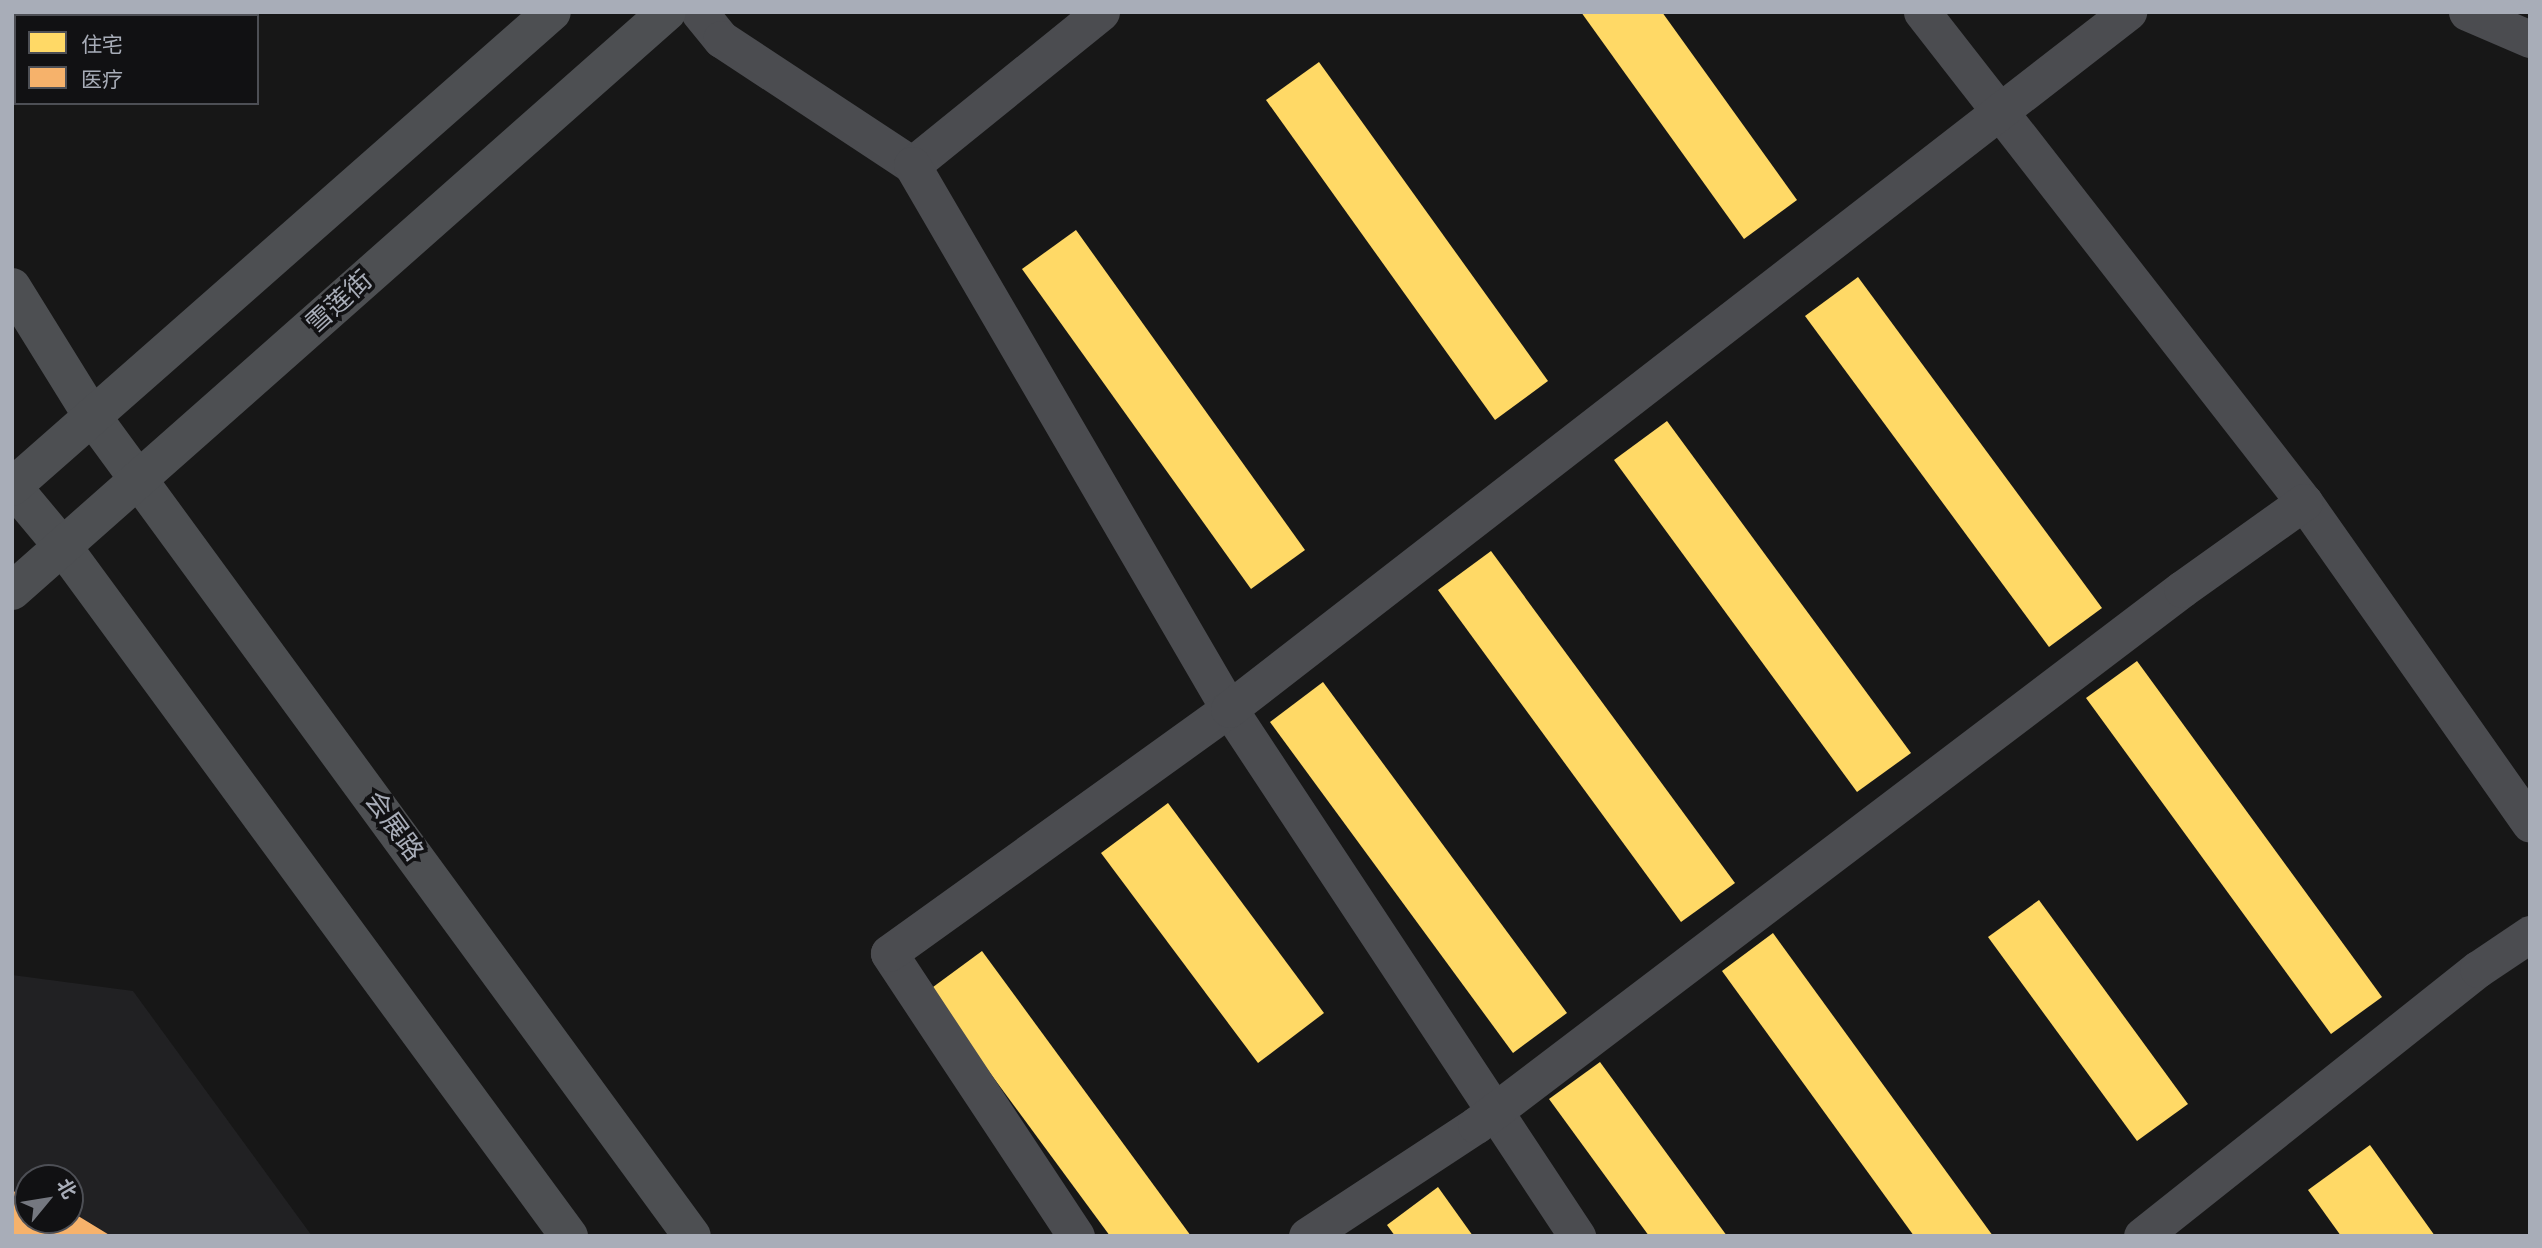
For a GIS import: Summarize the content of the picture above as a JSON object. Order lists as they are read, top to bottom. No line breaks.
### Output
{"streets":{"main road":["雪莲街","会展路"]},"crossings":[["雪莲街","会展路"]],"legend":["住宅","医疗"],"north":"top right"}
